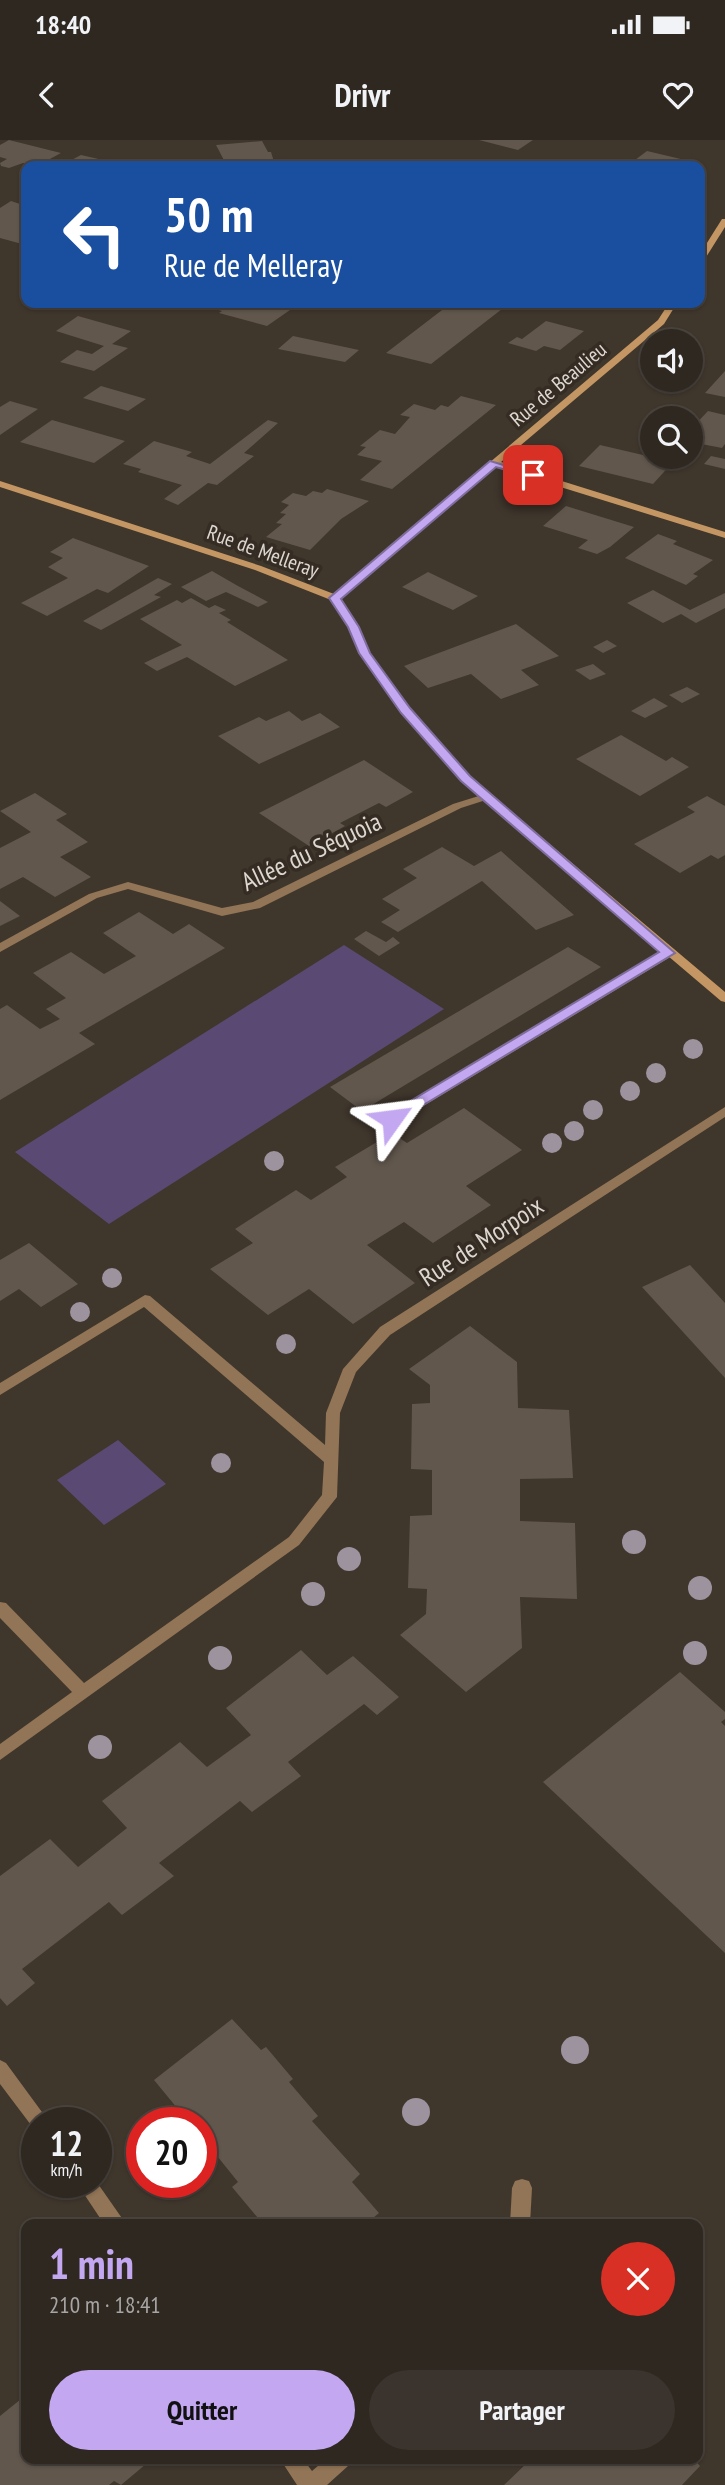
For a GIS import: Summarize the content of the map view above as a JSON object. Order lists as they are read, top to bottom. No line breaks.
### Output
{"streets":{"street":["Rue de Beaulieu","Rue de Melleray","Allée du Séquoia","Rue de Morpoix"]},"crossings":[["Rue de Beaulieu","Rue de Melleray"],["Rue de Melleray","Allée du Séquoia"]],"page":{"status":"18:40","header":"Drivr","turn":["50 m","Rue de Melleray"],"speed":"12 km/h","limit":"20","heading":["1 min","210 m · 18:41"],"buttons":["Quitter","Partager"]}}
